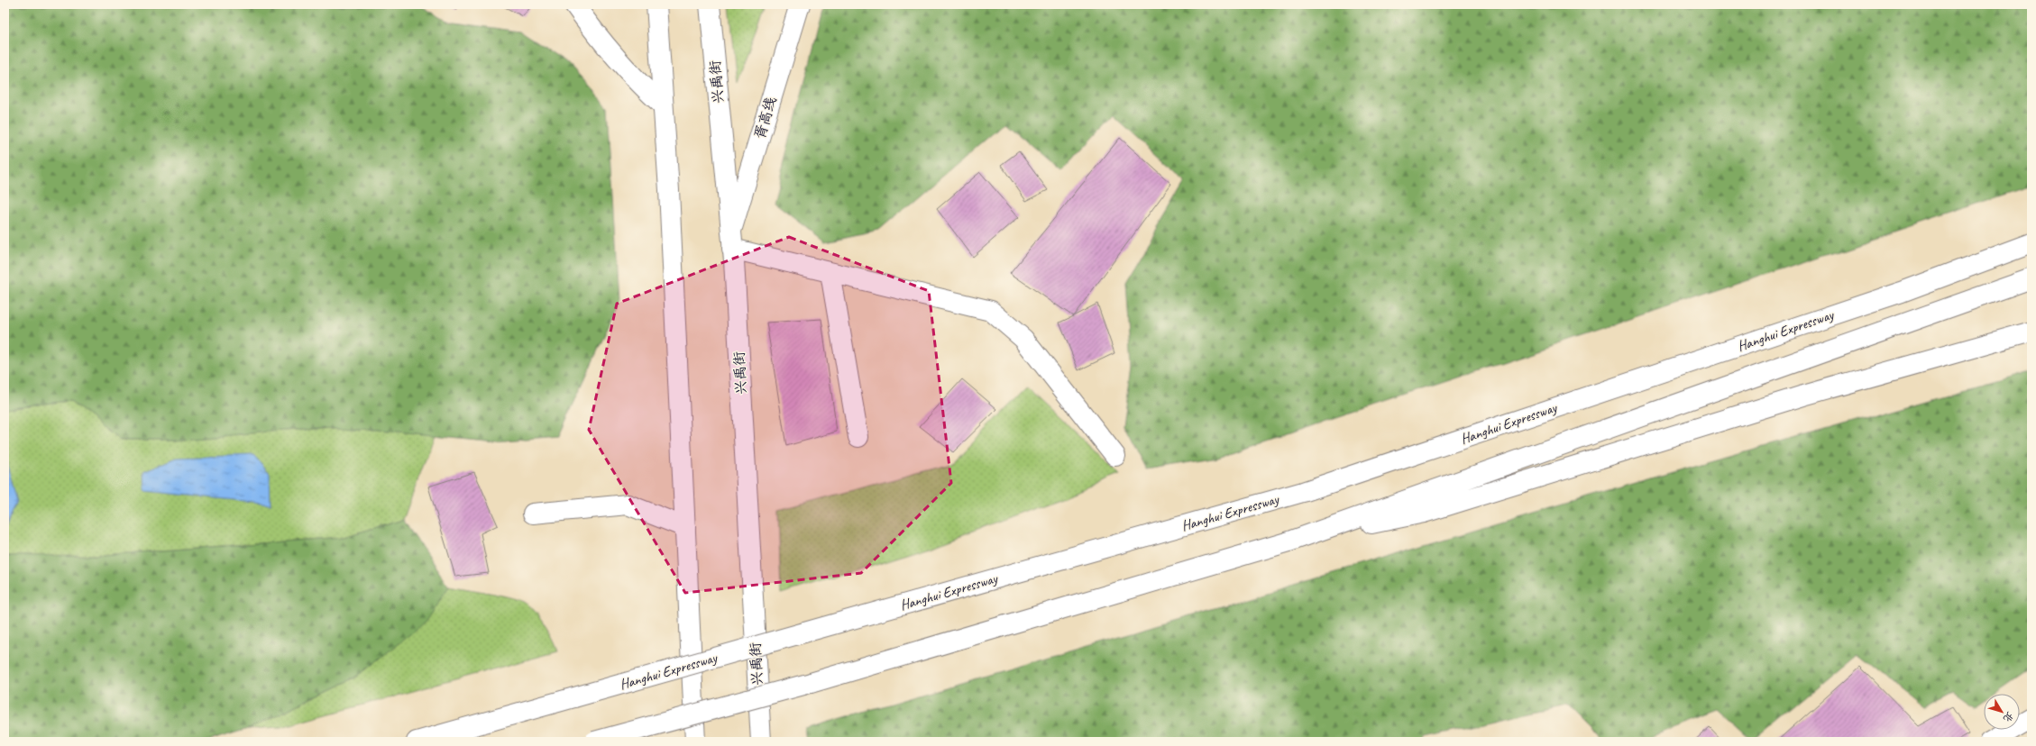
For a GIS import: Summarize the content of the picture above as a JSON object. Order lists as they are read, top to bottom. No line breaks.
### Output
{"streets":{"main road":["兴禹街","胥高线","Hanghui Expressway"]},"crossings":[["兴禹街","胥高线"]],"north":"bottom right"}
